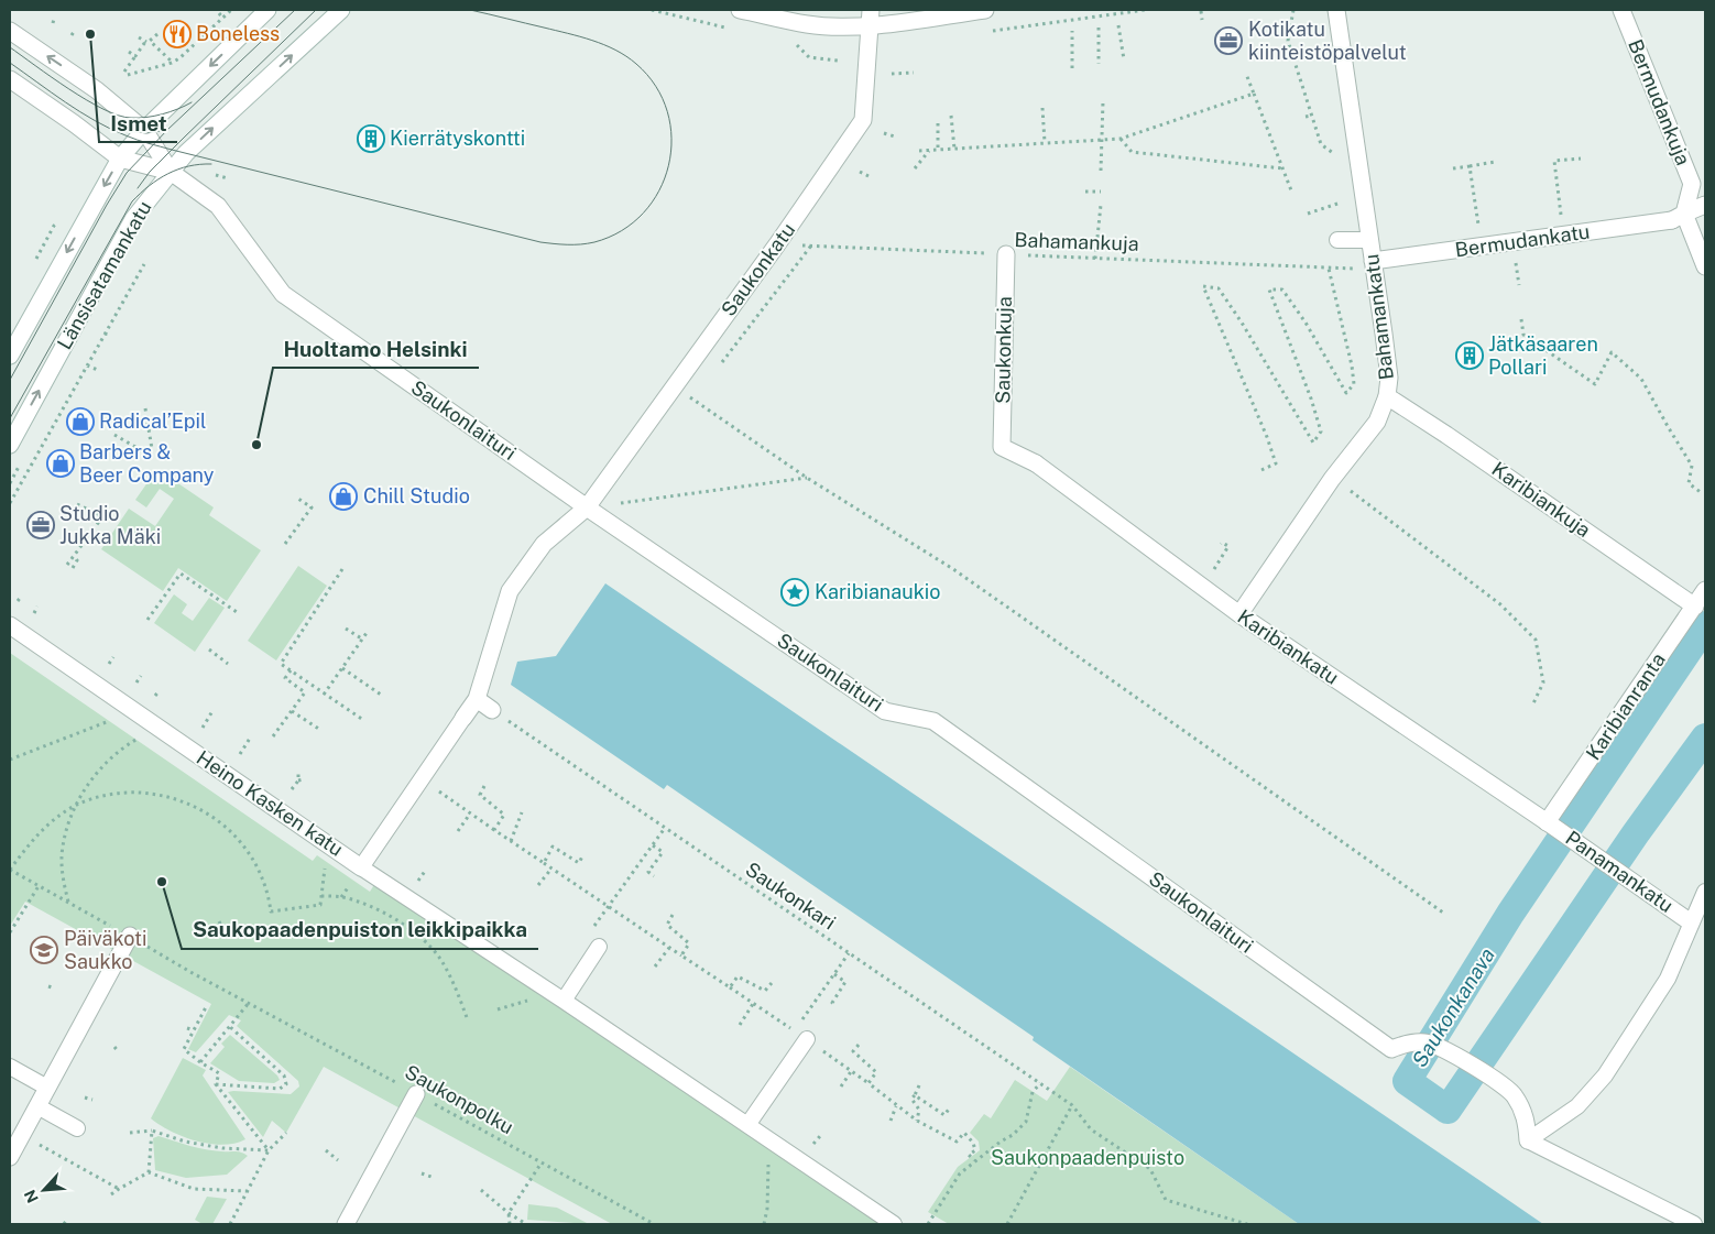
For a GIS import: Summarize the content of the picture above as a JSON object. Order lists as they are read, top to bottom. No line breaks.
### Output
{"streets":{"street":["Bermudankuja","Bermudankatu","Saukonkatu","Länsisatamankatu","Bahamankatu","Saukonkuja","Saukonlaituri","Karibiankuja","Karibiankatu","Karibianranta","Heino Kasken katu","Panamankatu"],"path":["Bahamankuja","Saukonkari","Saukonpolku"]},"crossings":[["Bermudankuja","Bermudankatu"],["Bermudankatu","Bahamankuja"],["Bermudankatu","Bahamankatu"],["Bahamankuja","Saukonkatu"],["Bahamankuja","Bahamankatu"],["Bahamankuja","Saukonkuja"],["Saukonkatu","Saukonlaituri"],["Saukonkatu","Heino Kasken katu"],["Länsisatamankatu","Saukonlaituri"],["Bahamankatu","Karibiankuja"],["Bahamankatu","Karibiankatu"],["Saukonkuja","Karibiankatu"],["Karibiankuja","Karibianranta"],["Karibiankatu","Karibianranta"],["Karibiankatu","Panamankatu"],["Karibianranta","Panamankatu"]],"water":["Saukonkanava"],"parks":["Saukonpaadenpuisto"],"places":{"other":["Ismet","Huoltamo Helsinki","Saukopaadenpuiston leikkipaikka"],"restaurant":["Boneless"],"office":["Kotikatu kiinteistöpalvelut","Studio Jukka Mäki"],"building":["Kierrätyskontti","Jätkäsaaren Pollari"],"shop":["Radical’Epil","Barbers & Beer Company","Chill Studio"],"place":["Karibianaukio"],"school or university":["Päiväkoti Saukko"]},"north":"bottom left"}
